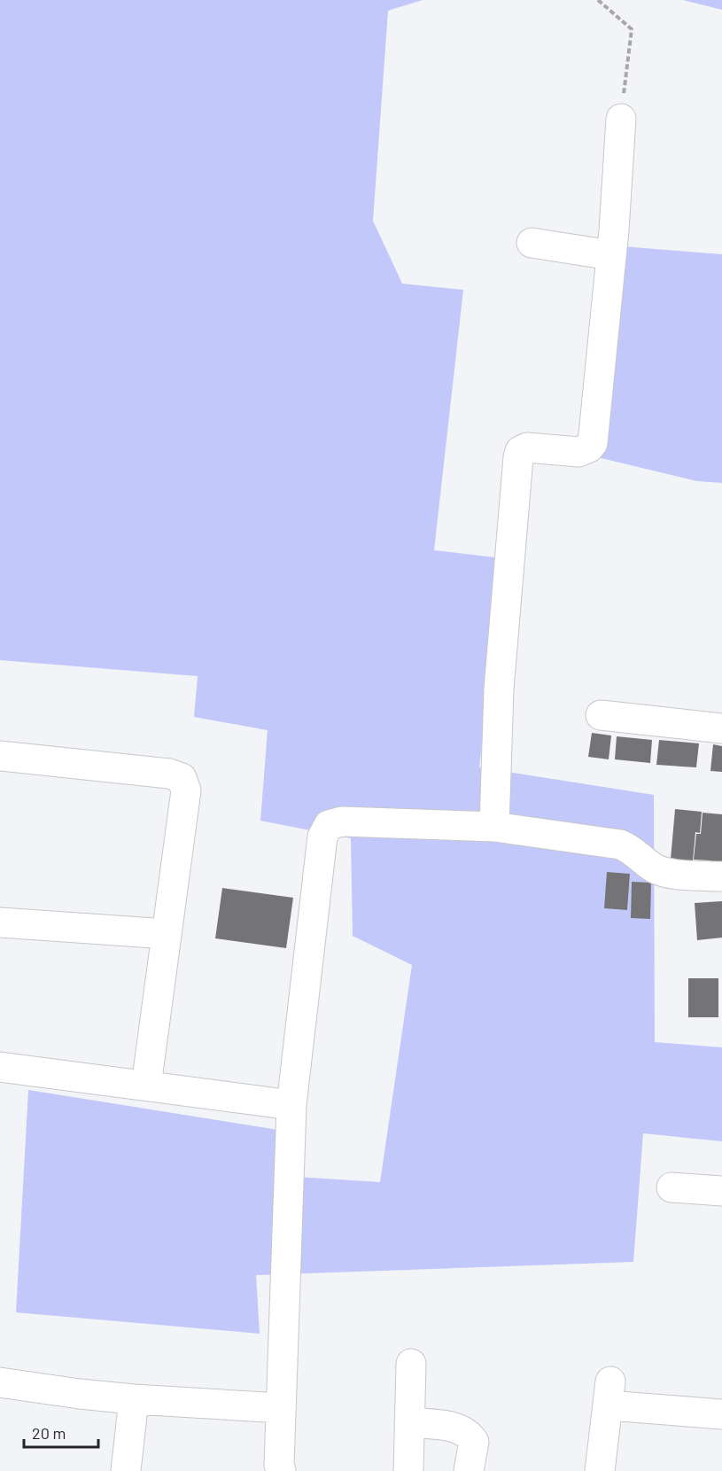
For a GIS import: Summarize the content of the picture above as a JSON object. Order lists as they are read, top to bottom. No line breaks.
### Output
{"scale_bar":"20 m"}
